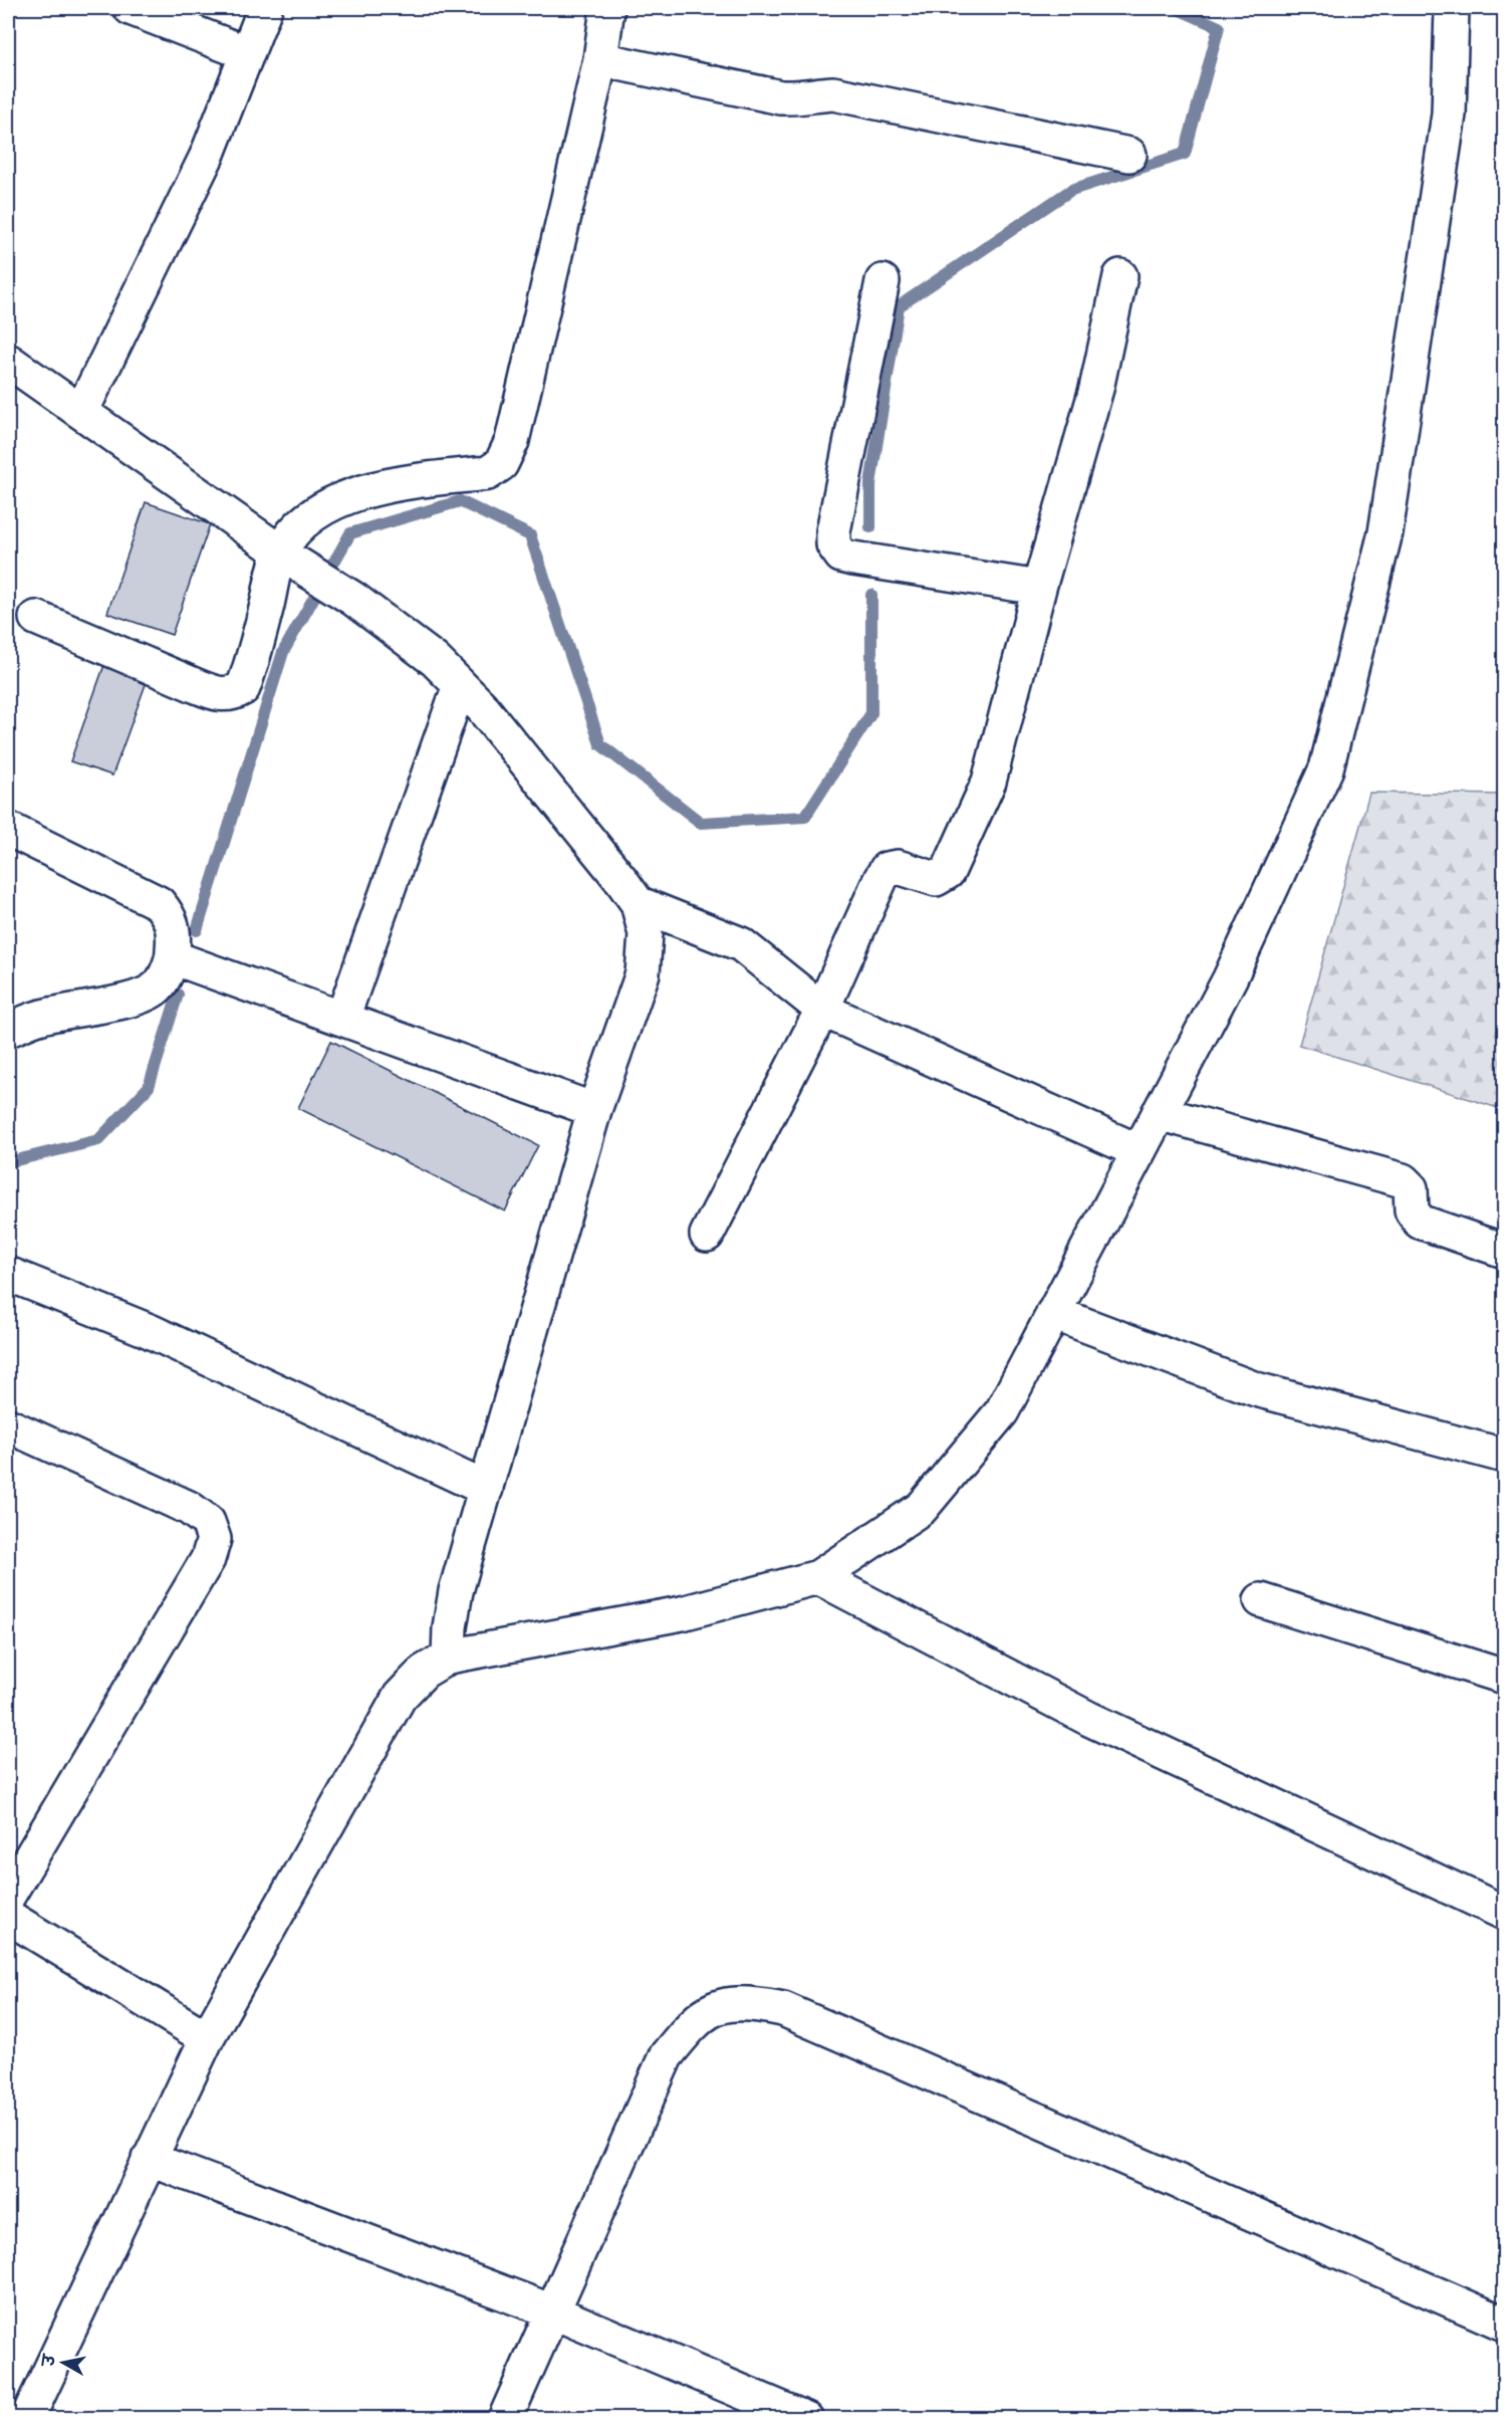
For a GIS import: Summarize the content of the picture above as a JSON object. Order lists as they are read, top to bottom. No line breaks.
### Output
{"north":"left"}
